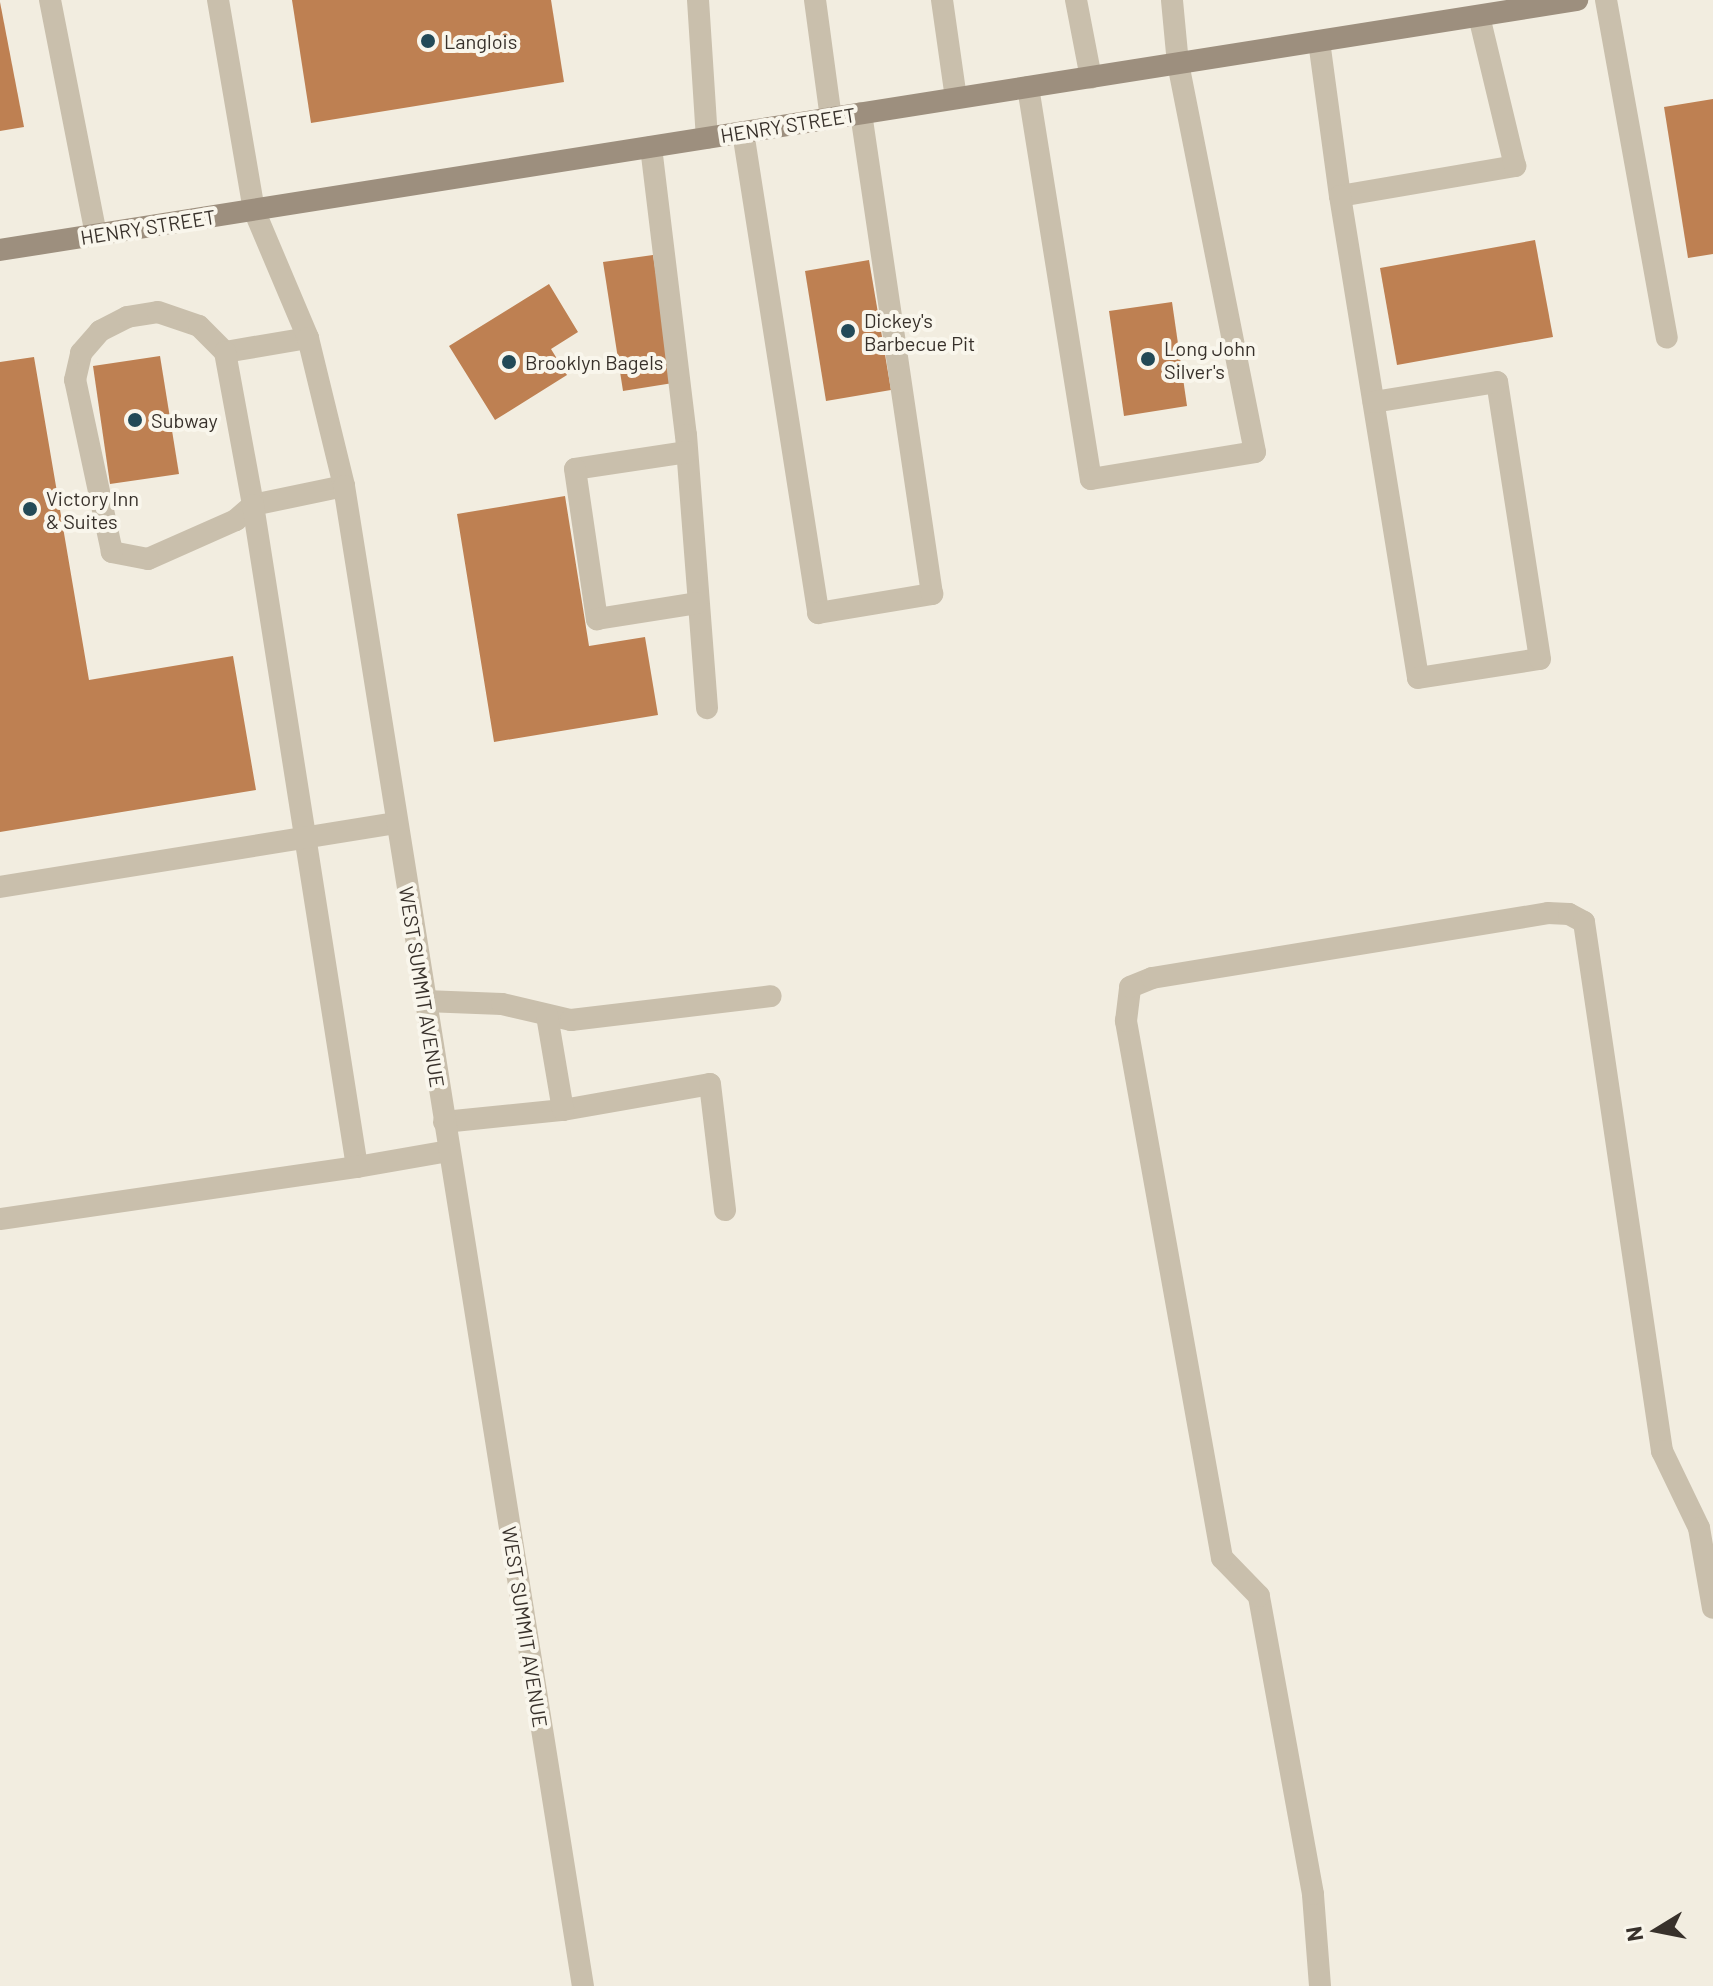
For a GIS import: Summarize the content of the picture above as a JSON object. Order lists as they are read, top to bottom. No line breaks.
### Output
{"streets":{"main road":["HENRY STREET"],"street":["WEST SUMMIT AVENUE"]},"crossings":[["HENRY STREET","WEST SUMMIT AVENUE"]],"places":["Langlois","Dickey's Barbecue Pit","Long John Silver's","Brooklyn Bagels","Subway","Victory Inn & Suites"],"north":"left"}
